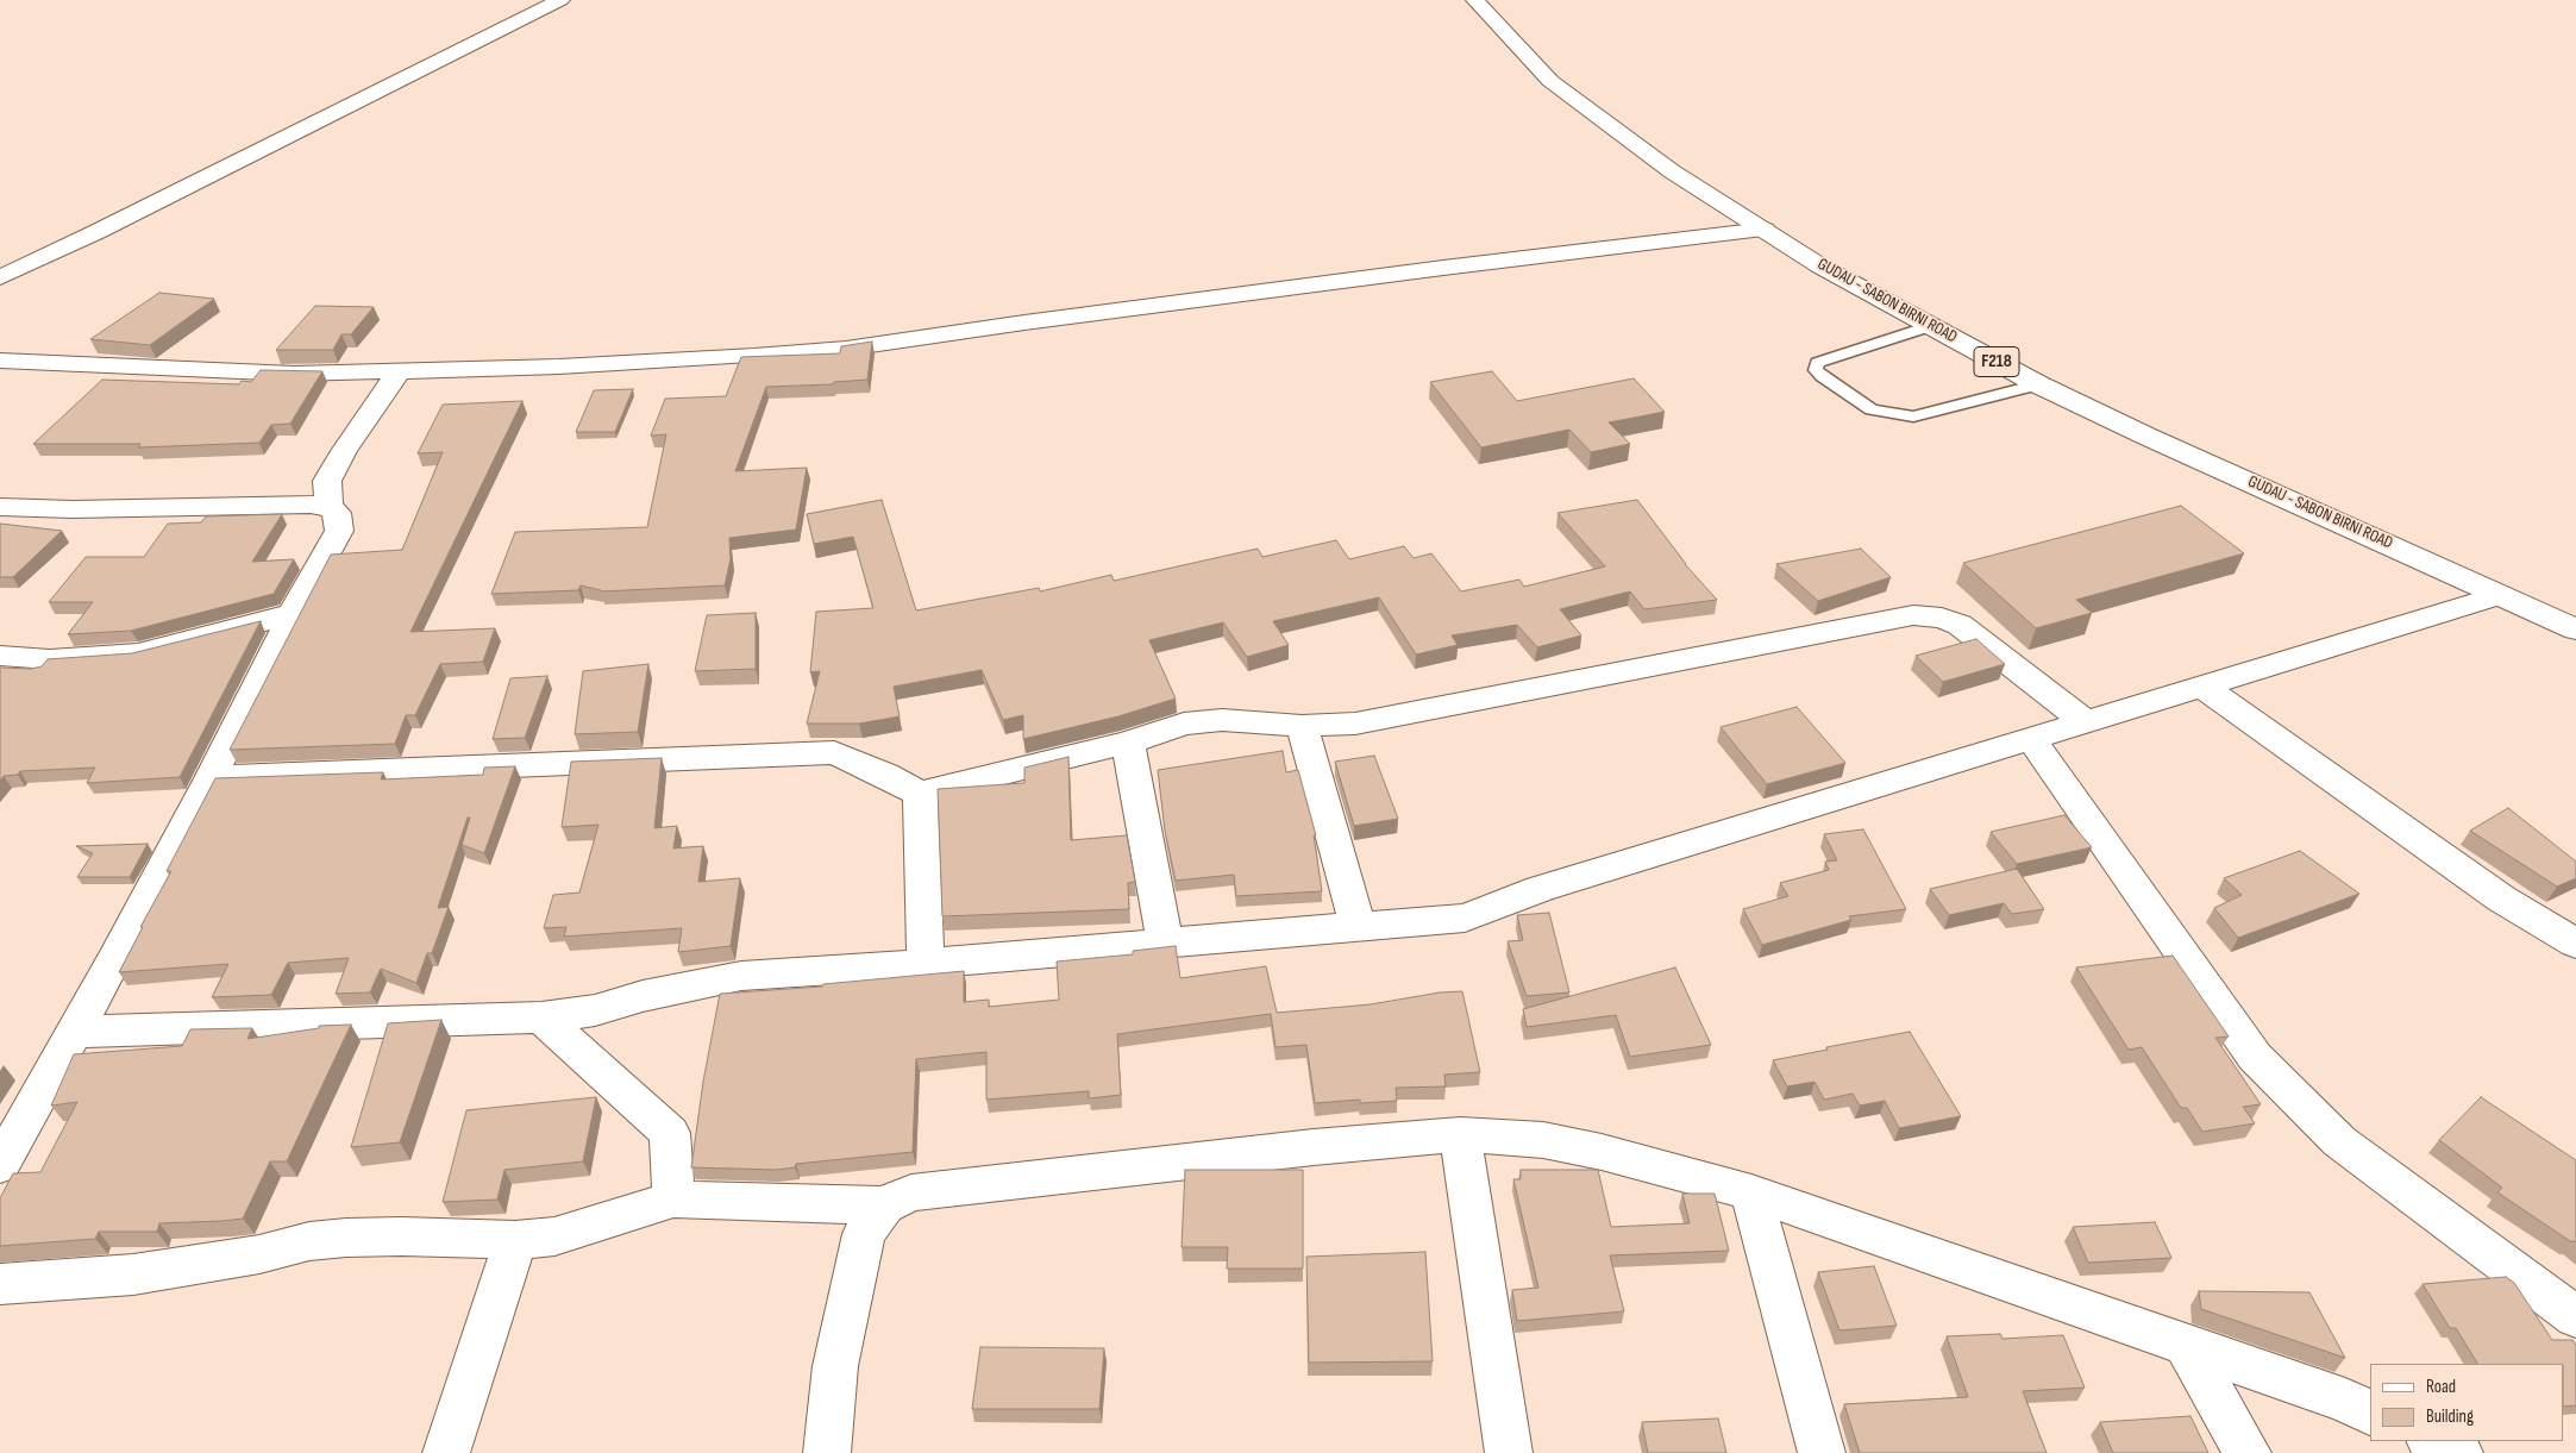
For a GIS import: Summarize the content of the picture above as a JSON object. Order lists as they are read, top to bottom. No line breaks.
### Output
{"streets":{"street":["GUDAU - SABON BIRNI ROAD","F218"]},"legend":["Road","Building"]}
